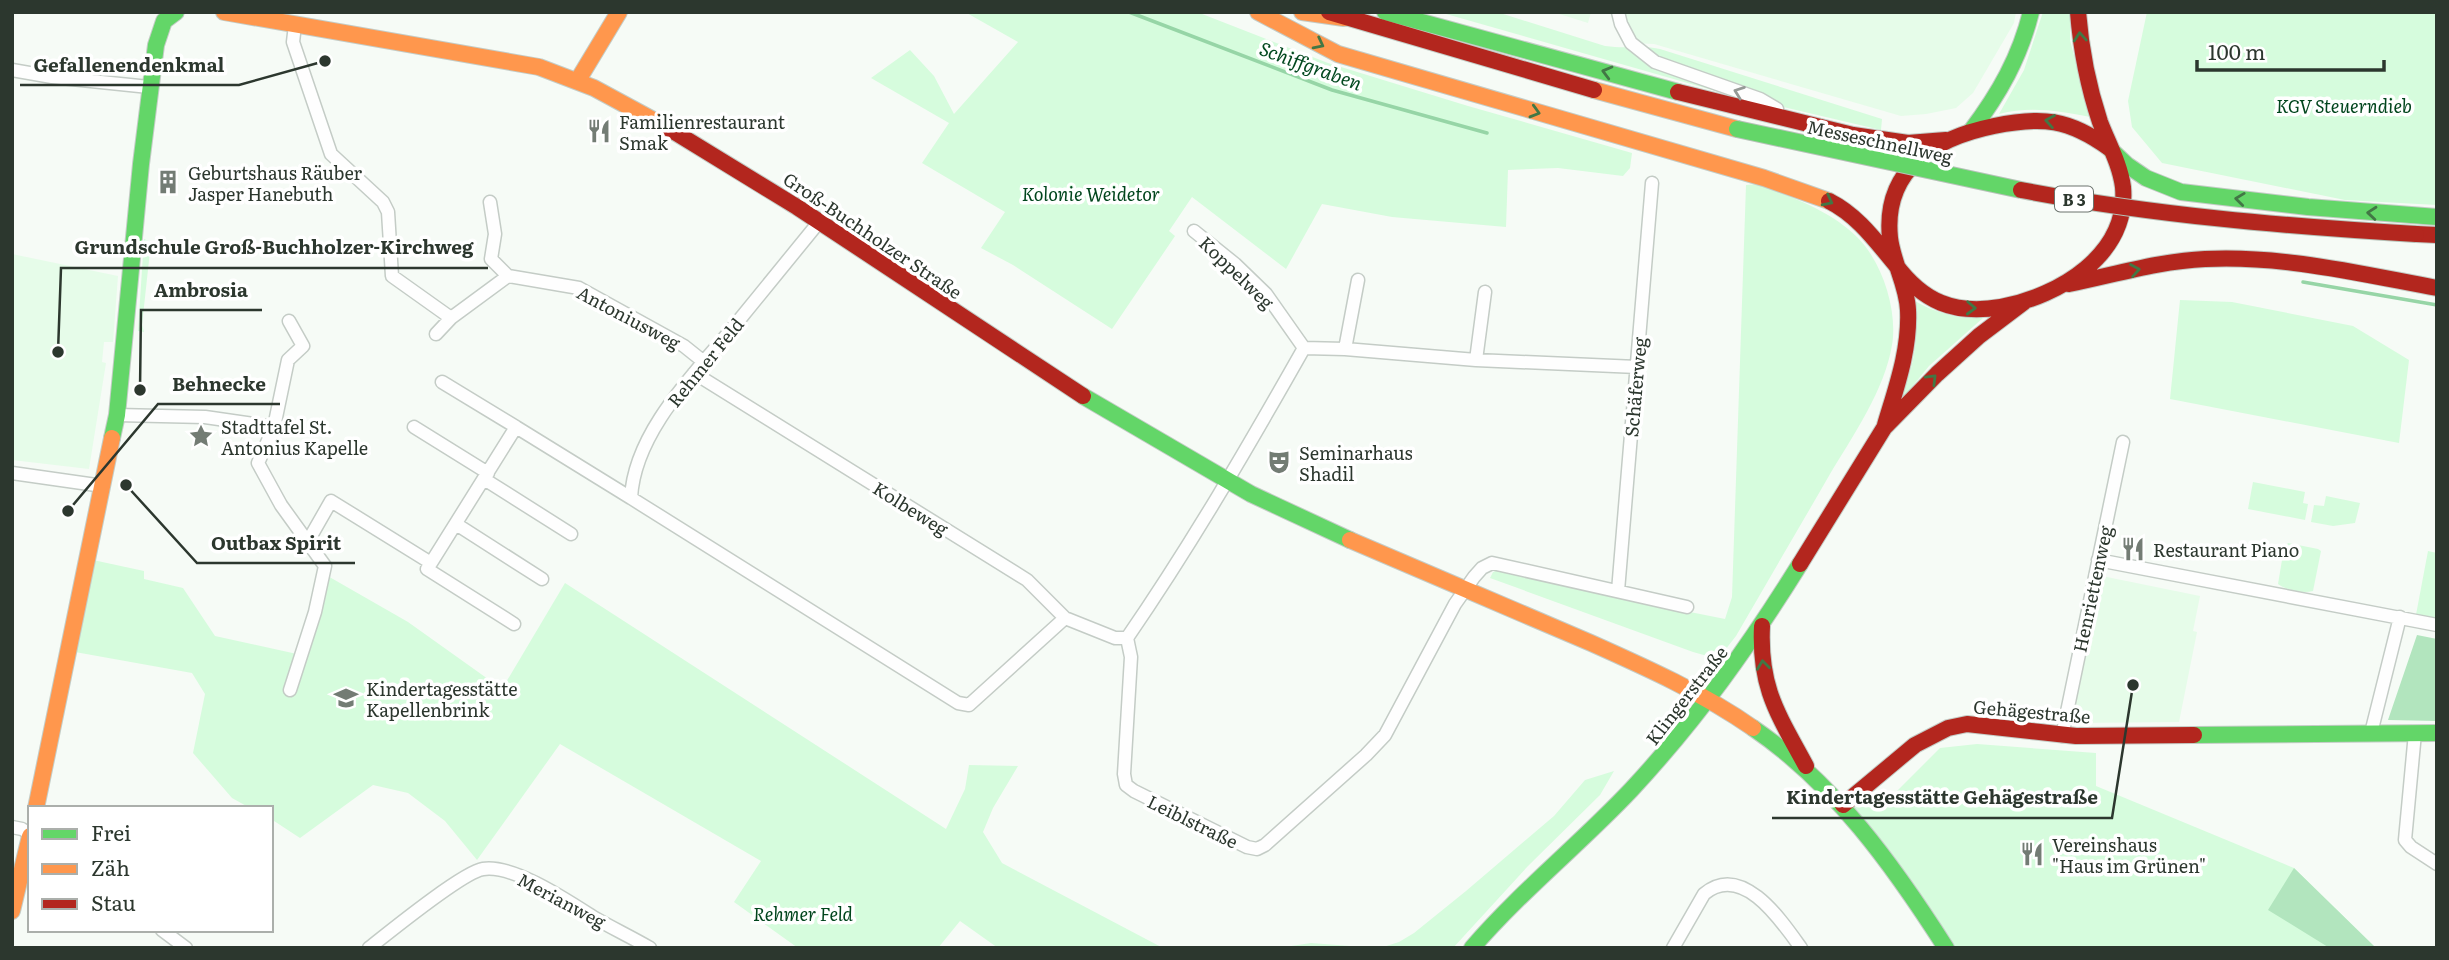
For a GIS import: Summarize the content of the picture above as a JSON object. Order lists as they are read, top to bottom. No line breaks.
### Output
{"streets":{"main road":["Messeschnellweg","B 3","Groß-Buchholzer Straße","Klingerstraße","Gehägestraße"],"street":["Koppelweg","Antoniusweg","Rehmer Feld","Schäferweg","Kolbeweg","Henriettenweg","Leiblstraße","Merianweg"]},"crossings":[["Groß-Buchholzer Straße","Rehmer Feld"],["Groß-Buchholzer Straße","Klingerstraße"],["Groß-Buchholzer Straße","Leiblstraße"],["Antoniusweg","Rehmer Feld"],["Rehmer Feld","Kolbeweg"],["Kolbeweg","Leiblstraße"],["Henriettenweg","Gehägestraße"]],"water":["Schiffgraben"],"parks":["KGV Steuerndieb","Kolonie Weidetor","Rehmer Feld"],"places":{"other":["Gefallenendenkmal","Grundschule Groß-Buchholzer-Kirchweg","Ambrosia","Outbax Spirit","Behnecke","Kindertagesstätte Gehägestraße"],"restaurant":["Familienrestaurant Smak","Restaurant Piano","Vereinshaus \"Haus im Grünen\""],"building":["Geburtshaus Räuber Jasper Hanebuth"],"place":["Stadttafel St. Antonius Kapelle"],"theatre":["Seminarhaus Shadil"],"school or university":["Kindertagesstätte Kapellenbrink"]},"legend":["Frei","Zäh","Stau"],"scale_bar":"100 m"}
